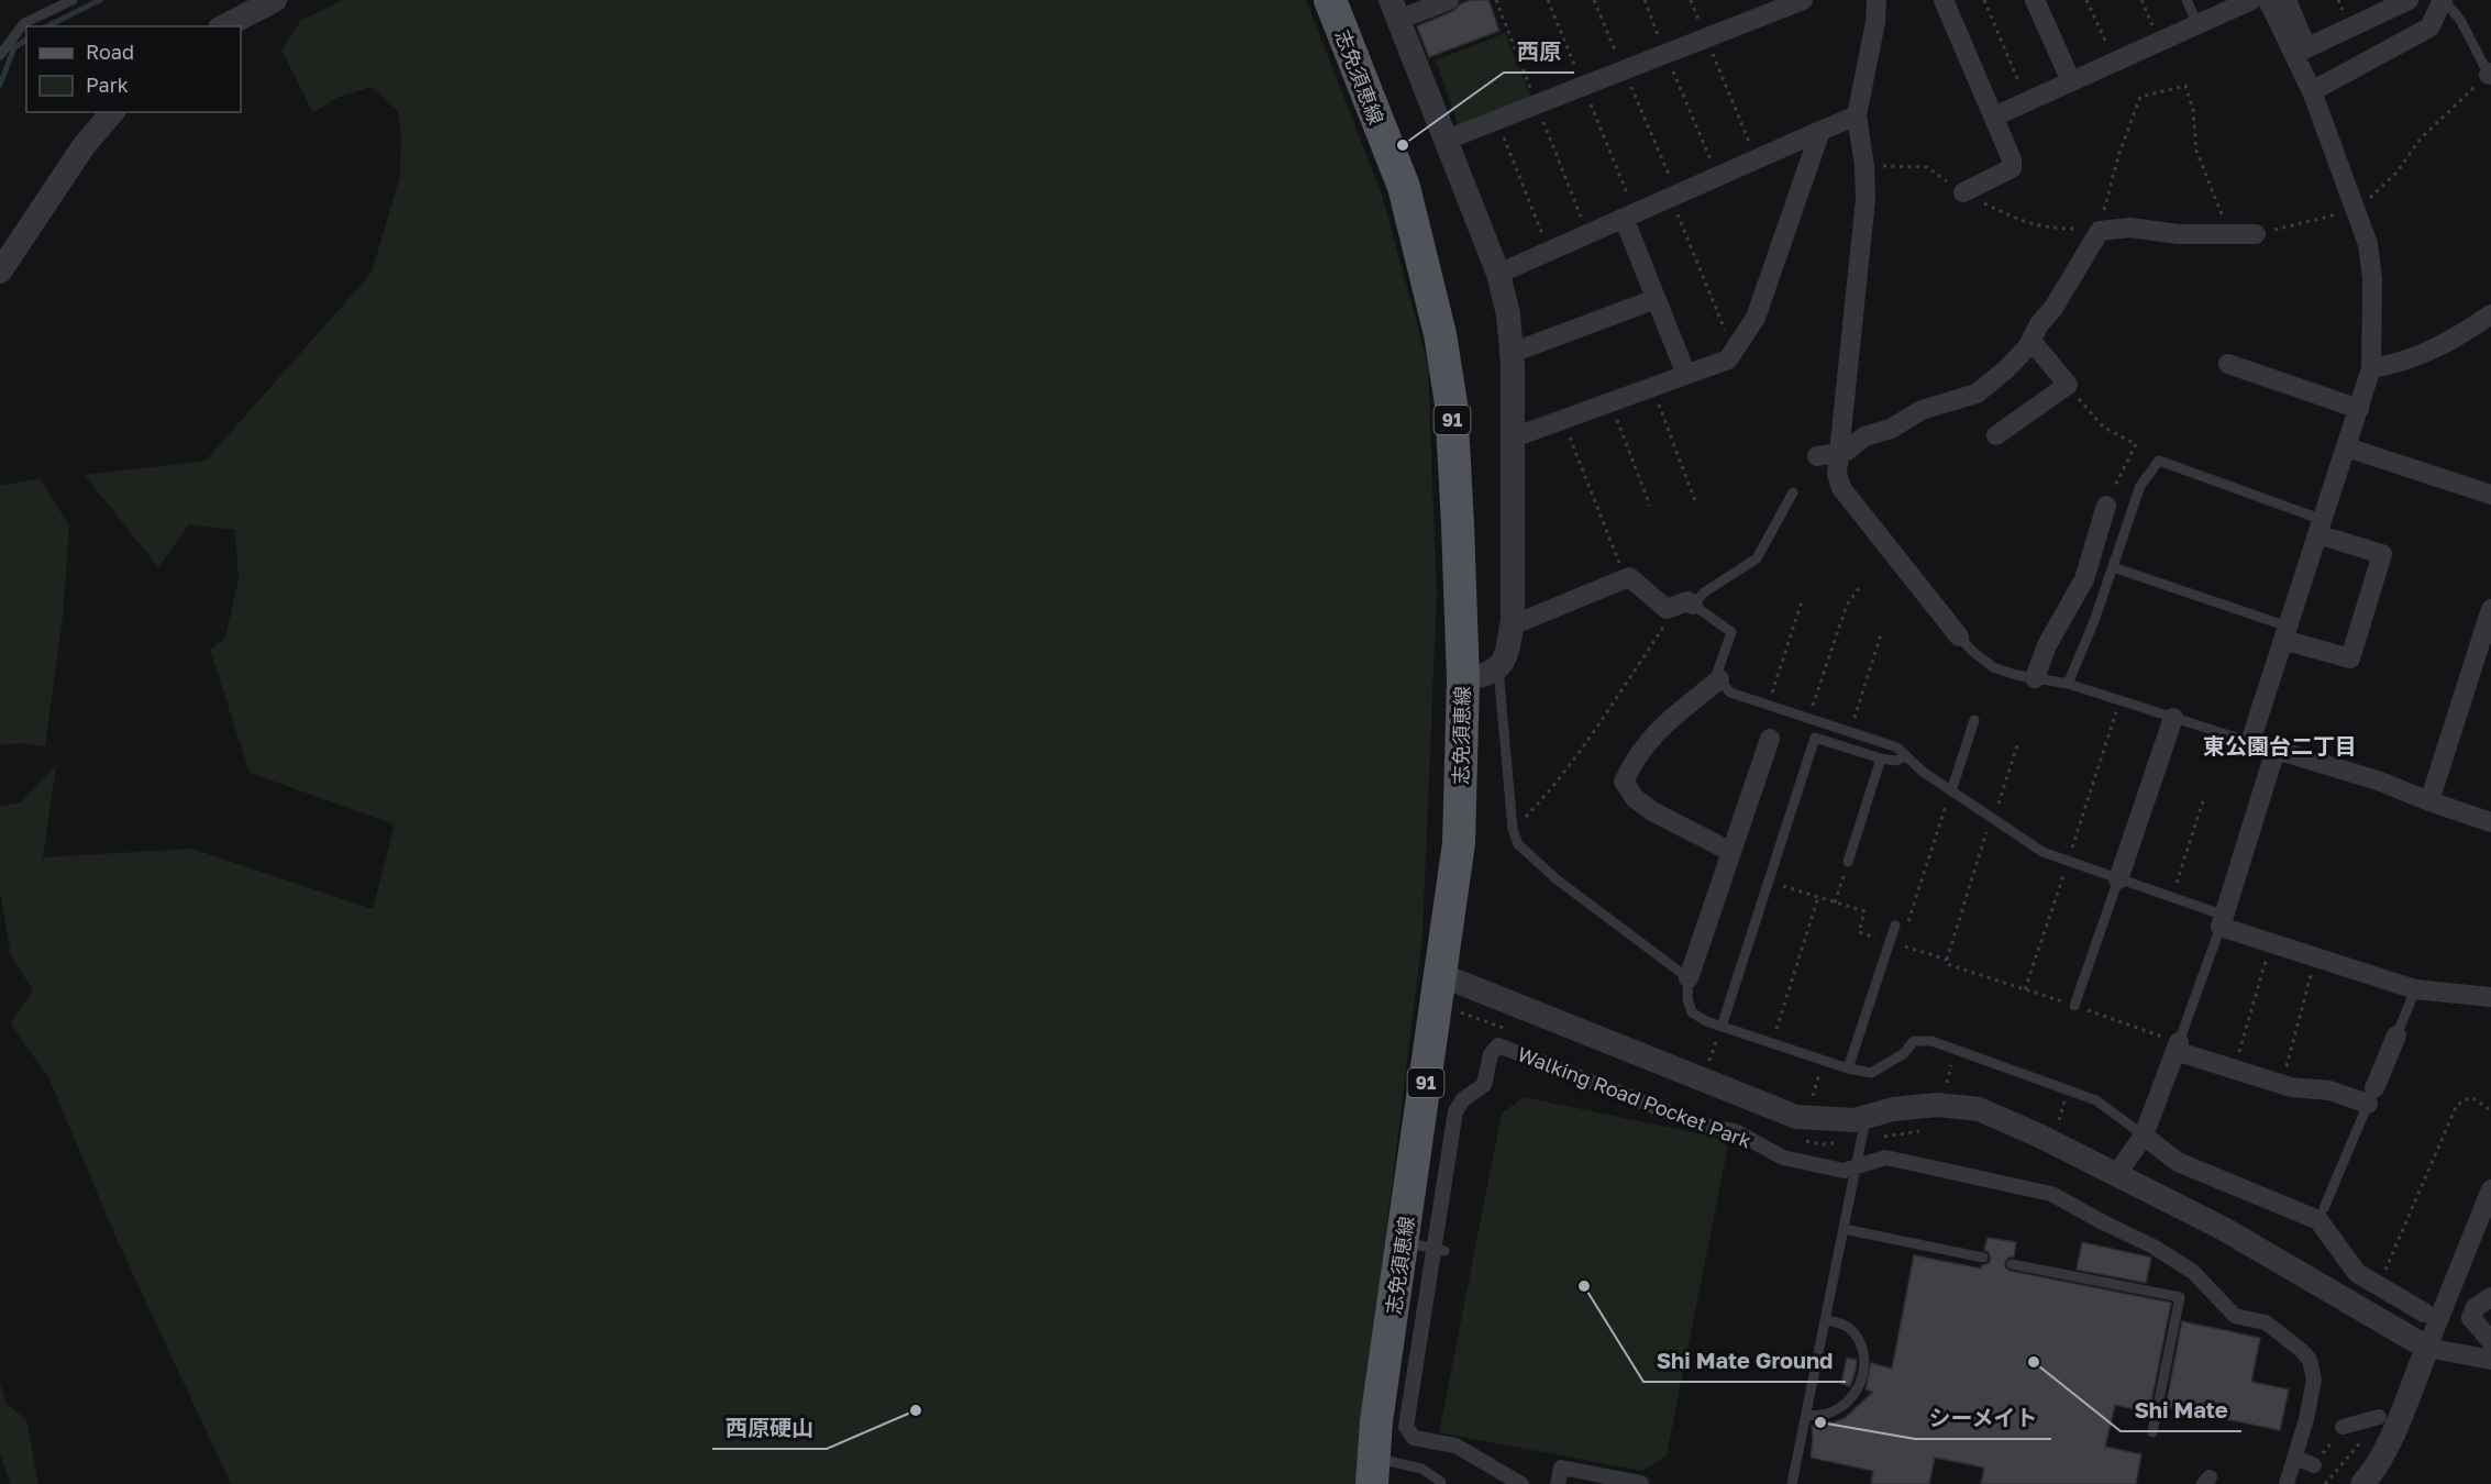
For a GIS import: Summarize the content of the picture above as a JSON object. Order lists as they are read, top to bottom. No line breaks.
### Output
{"streets":{"main road":["志免須恵線","91"],"street":["Walking Road Pocket Park"]},"districts":["東公園台二丁目"],"places":["西原","Shi Mate Ground","Shi Mate","西原硬山","シーメイト"],"legend":["Road","Park"]}
